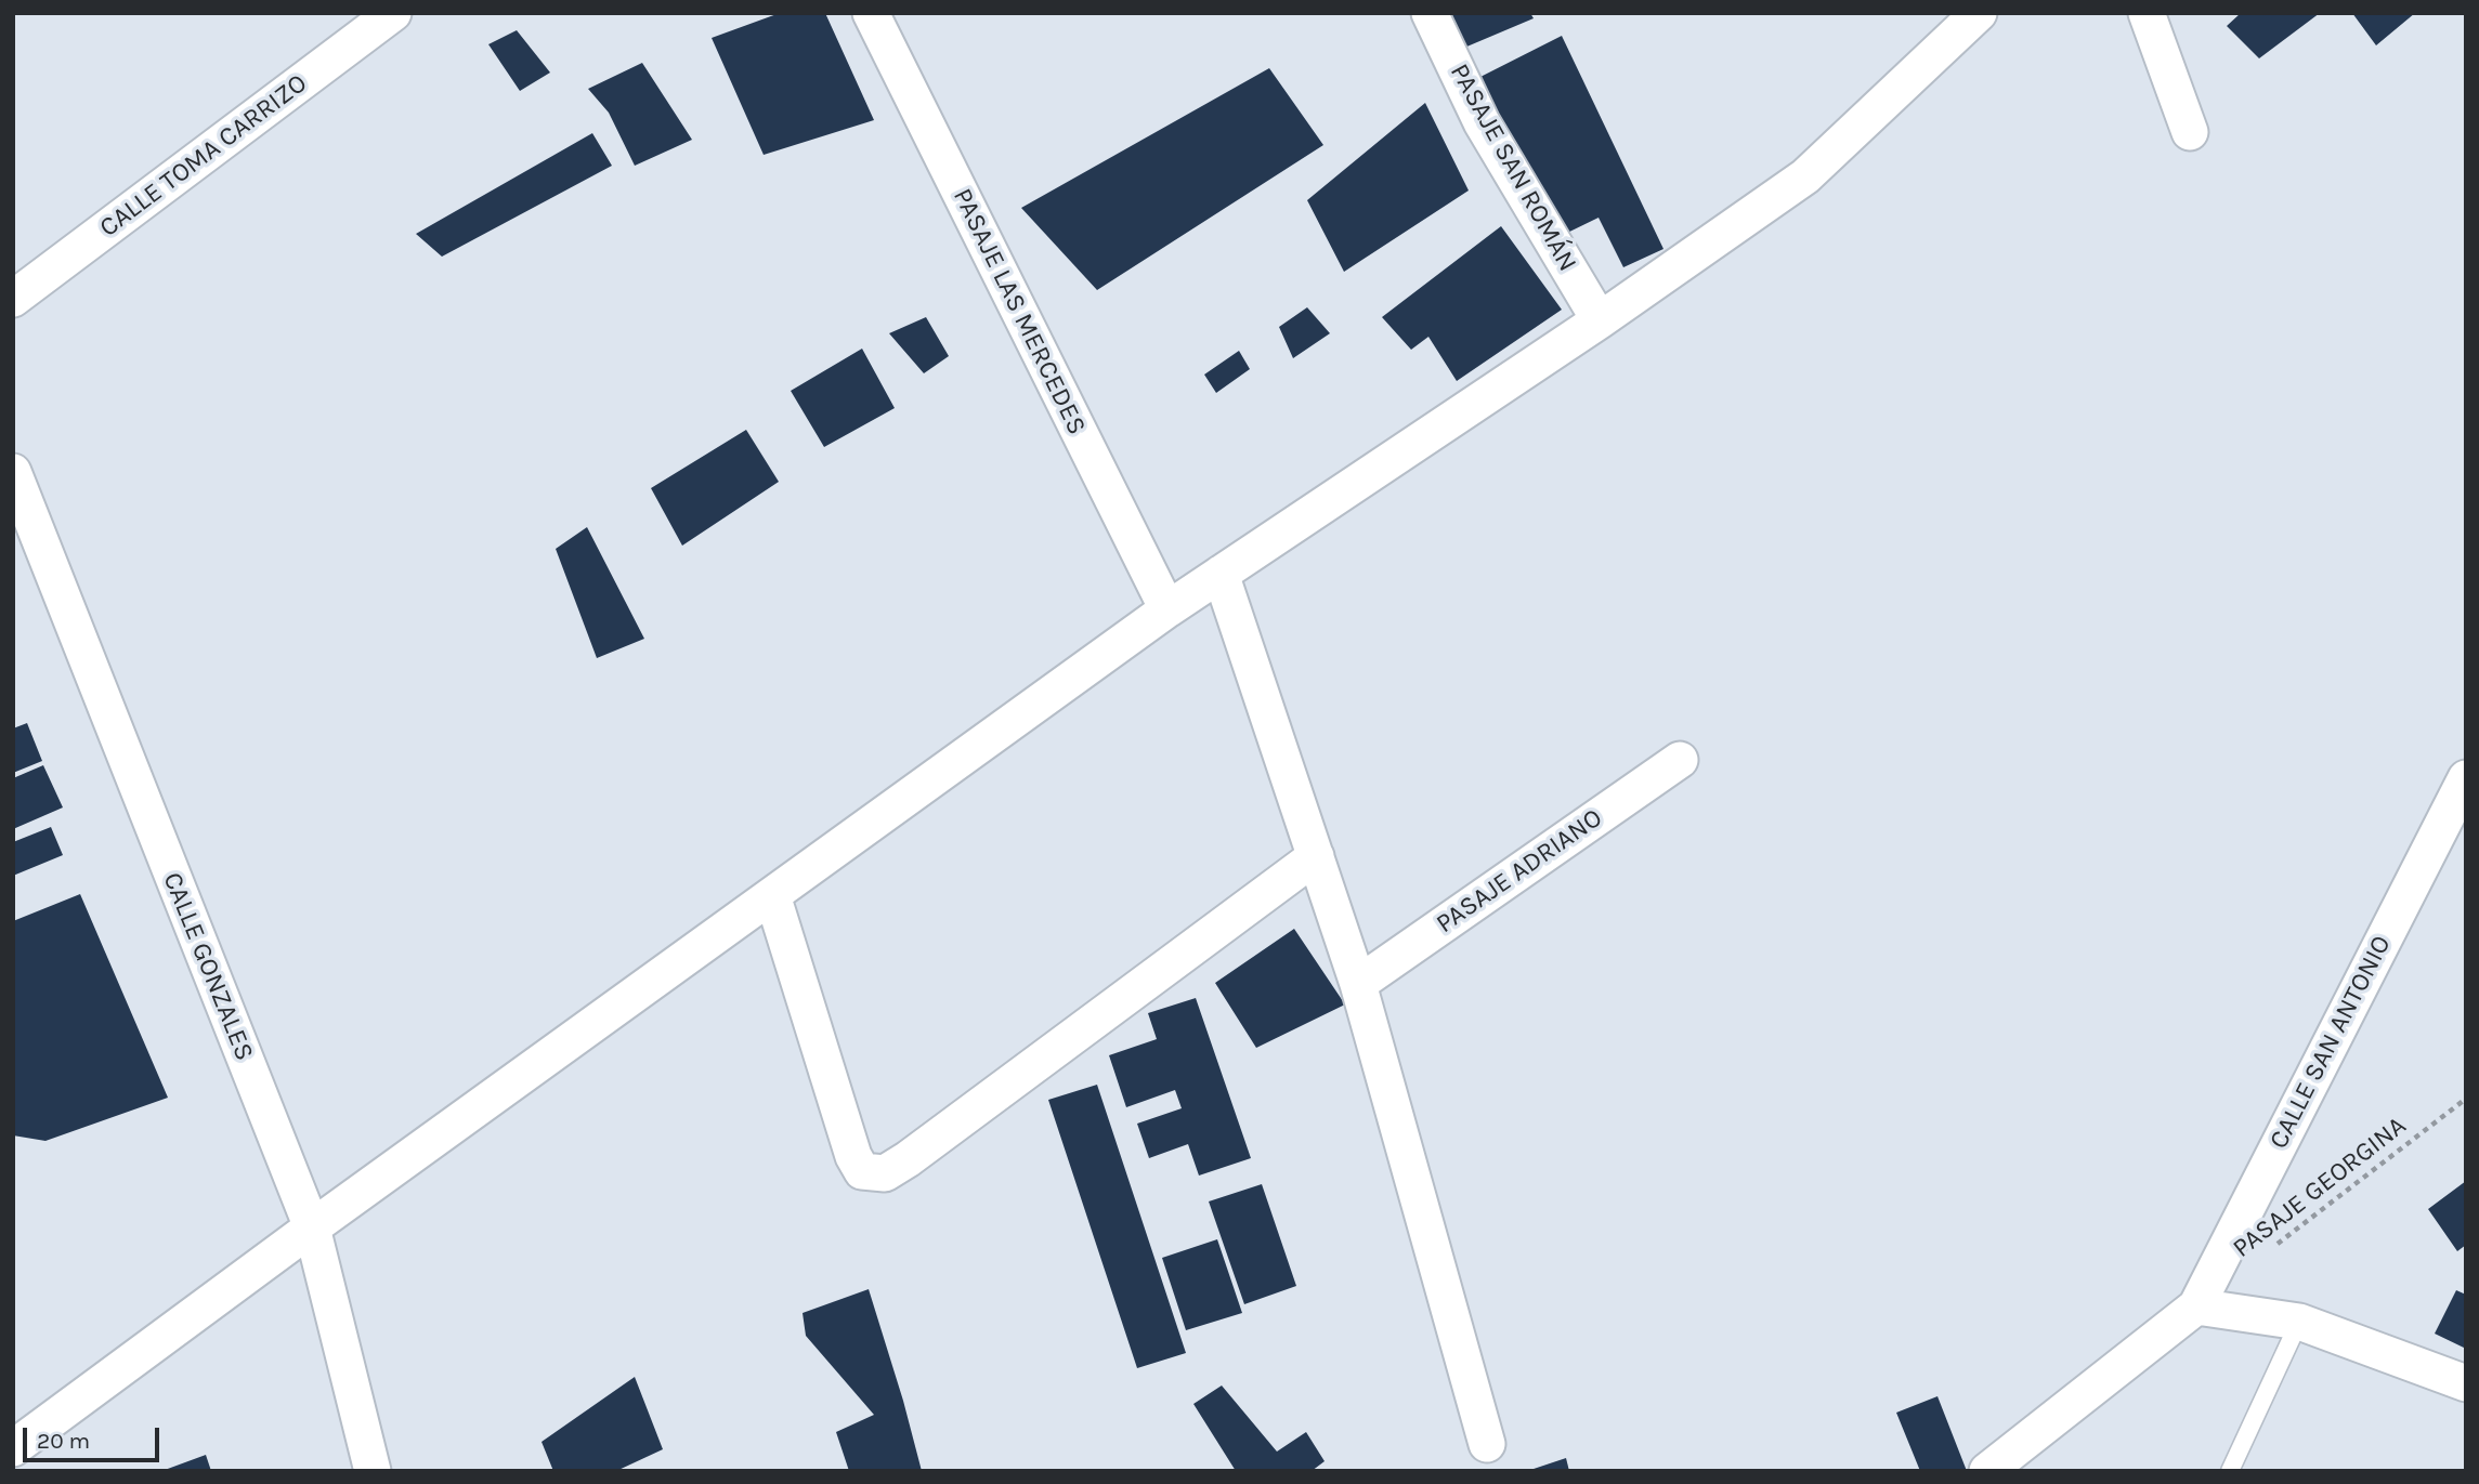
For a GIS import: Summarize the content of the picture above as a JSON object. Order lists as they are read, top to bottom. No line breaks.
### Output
{"streets":{"street":["CALLE TOMA CARRIZO","PASAJE SAN ROMÁN","PASAJE LAS MERCEDES","PASAJE ADRIANO","CALLE GONZALES","CALLE SAN ANTONIO"],"path":["PASAJE GEORGINA"]},"scale_bar":"20 m"}
